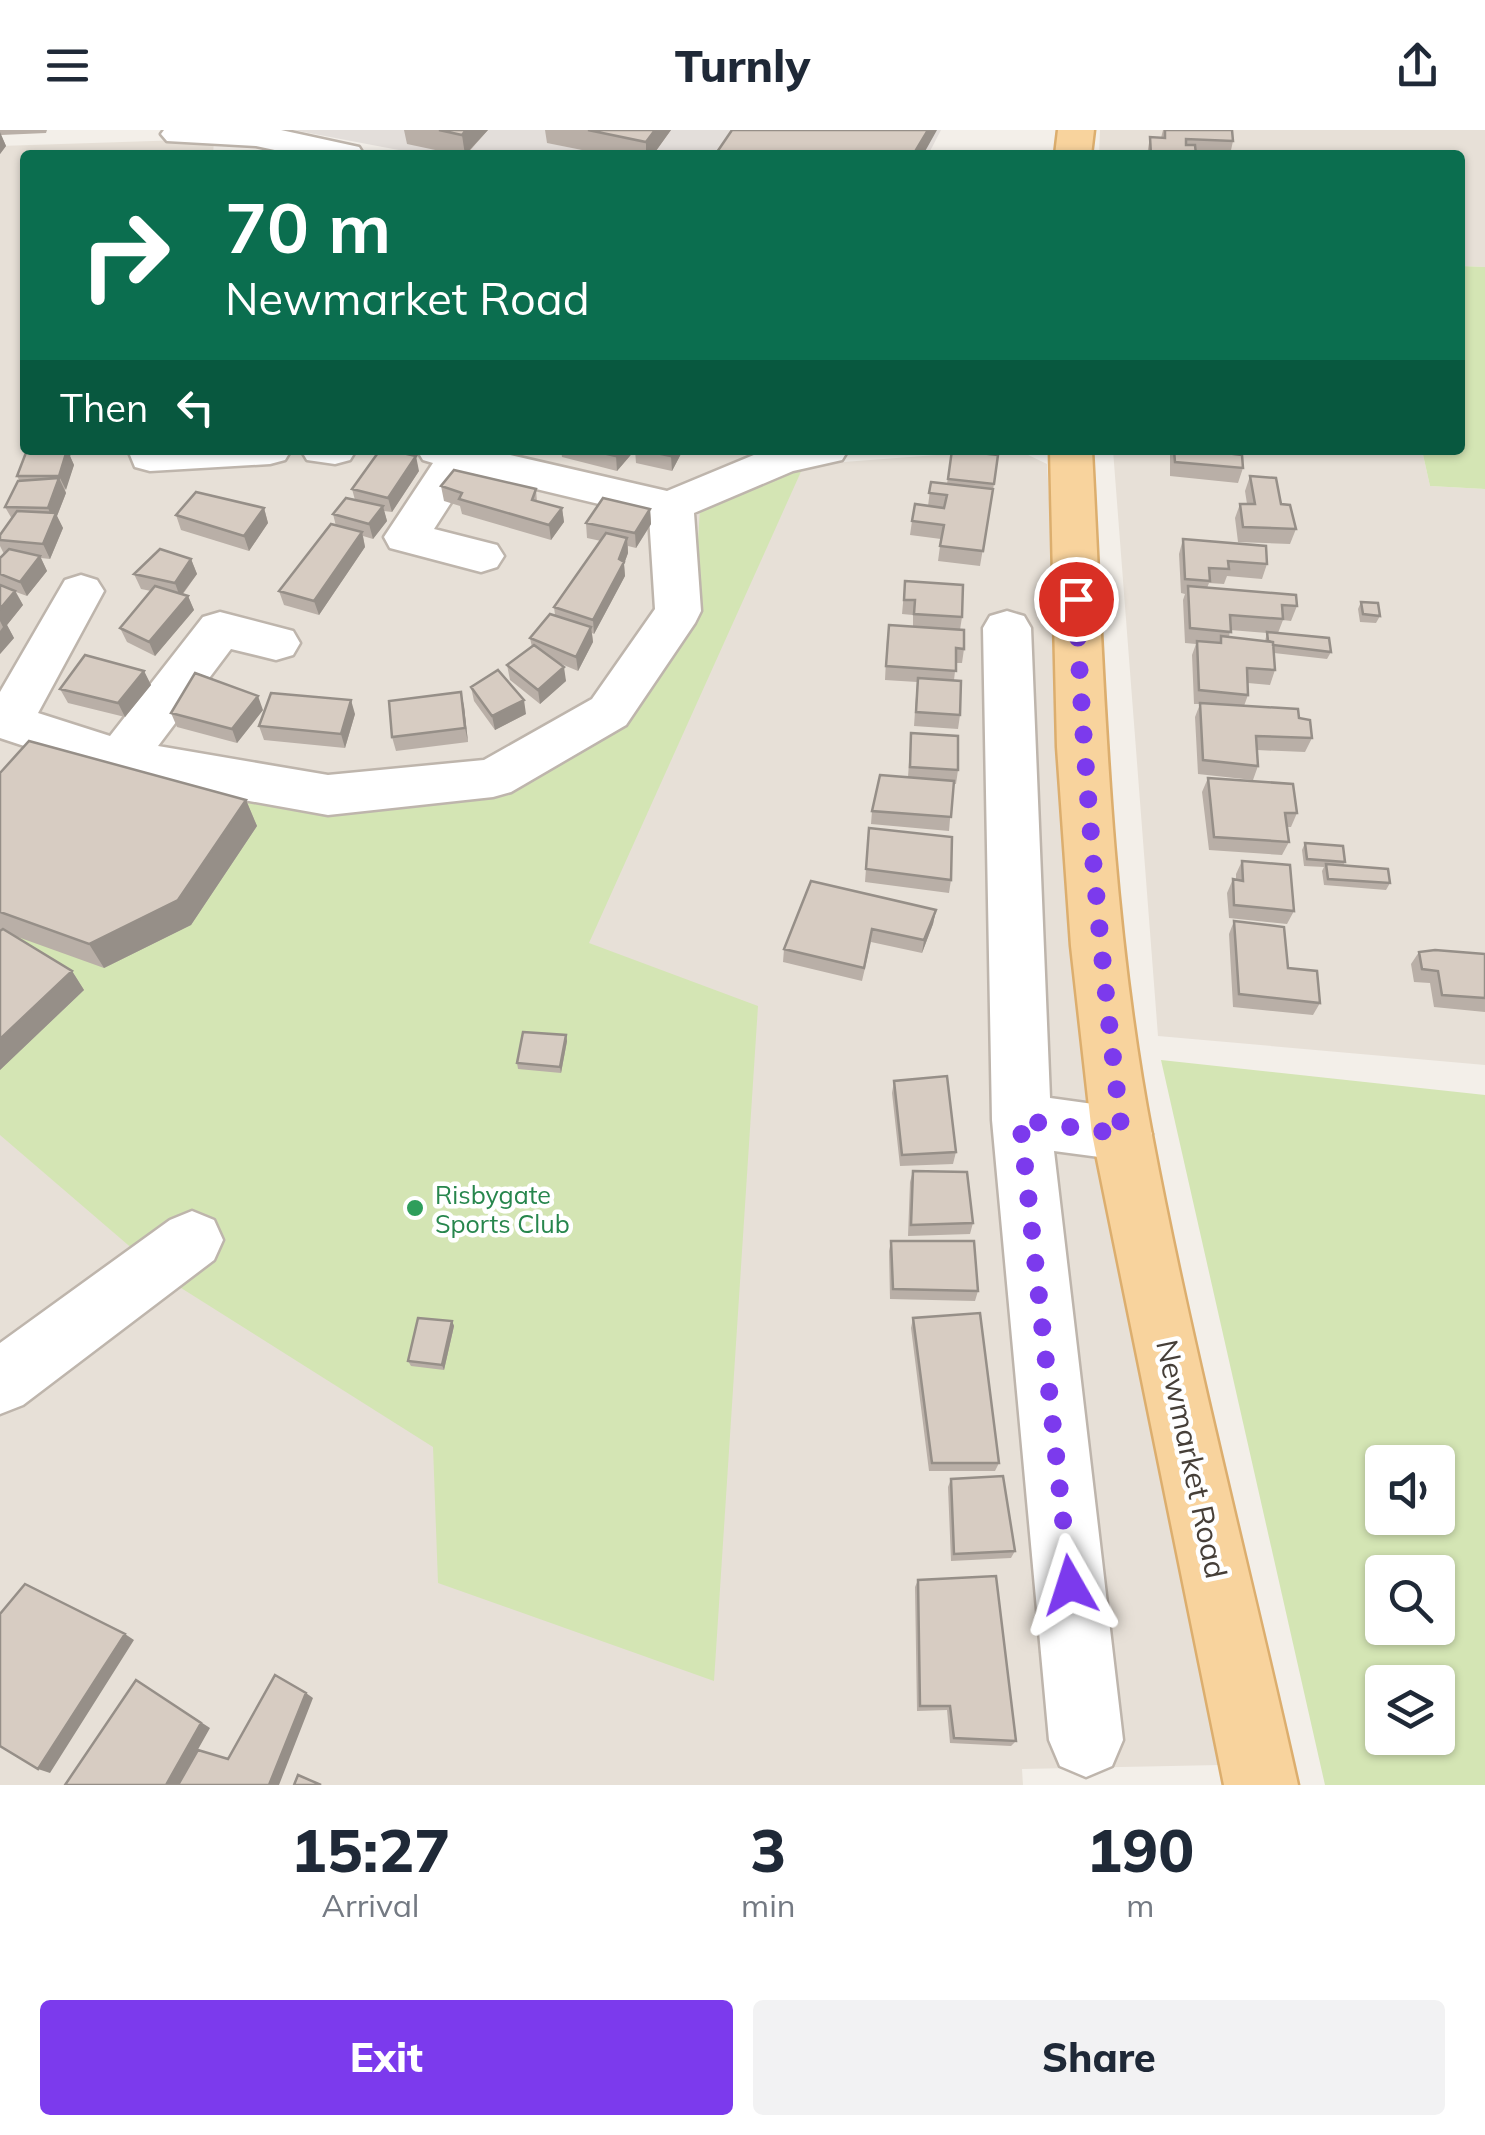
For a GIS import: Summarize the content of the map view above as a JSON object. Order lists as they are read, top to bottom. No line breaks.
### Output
{"streets":{"main road":["Newmarket Road"]},"places":["Risbygate Sports Club"],"page":{"header":"Turnly","turn":["70 m","Newmarket Road"],"then":"Then","eta":["15:27","Arrival","3","min","190","m"],"buttons":["Exit","Share"]}}
